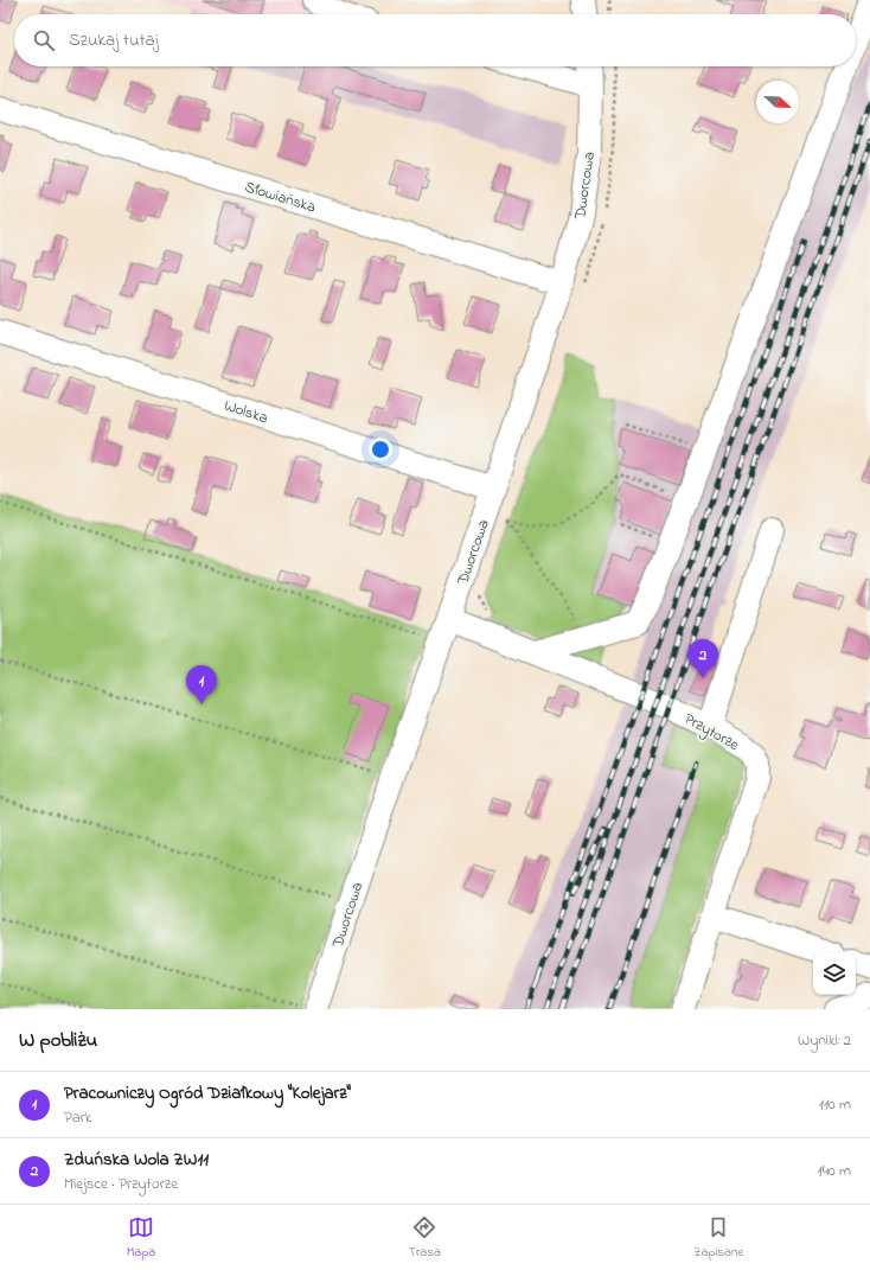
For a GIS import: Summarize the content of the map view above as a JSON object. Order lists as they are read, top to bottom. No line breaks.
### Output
{"streets":{"street":["Dworcowa","Słowiańska","Wolska","Przytorze"]},"crossings":[["Dworcowa","Słowiańska"],["Dworcowa","Wolska"],["Dworcowa","Przytorze"]],"north":"bottom right","page":{"search":"Szukaj tutaj","pins":["2","1"],"heading":["W pobliżu","Wyniki: 2"],"list":[{"mark":"1","name":"Pracowniczy Ogród Działkowy \"Kolejarz\"","note":"Park","value":"110 m"},{"mark":"2","name":"Zduńska Wola ZW11","note":"Miejsce · Przytorze","value":"140 m"}],"nav":["Mapa","Trasa","Zapisane"]}}
